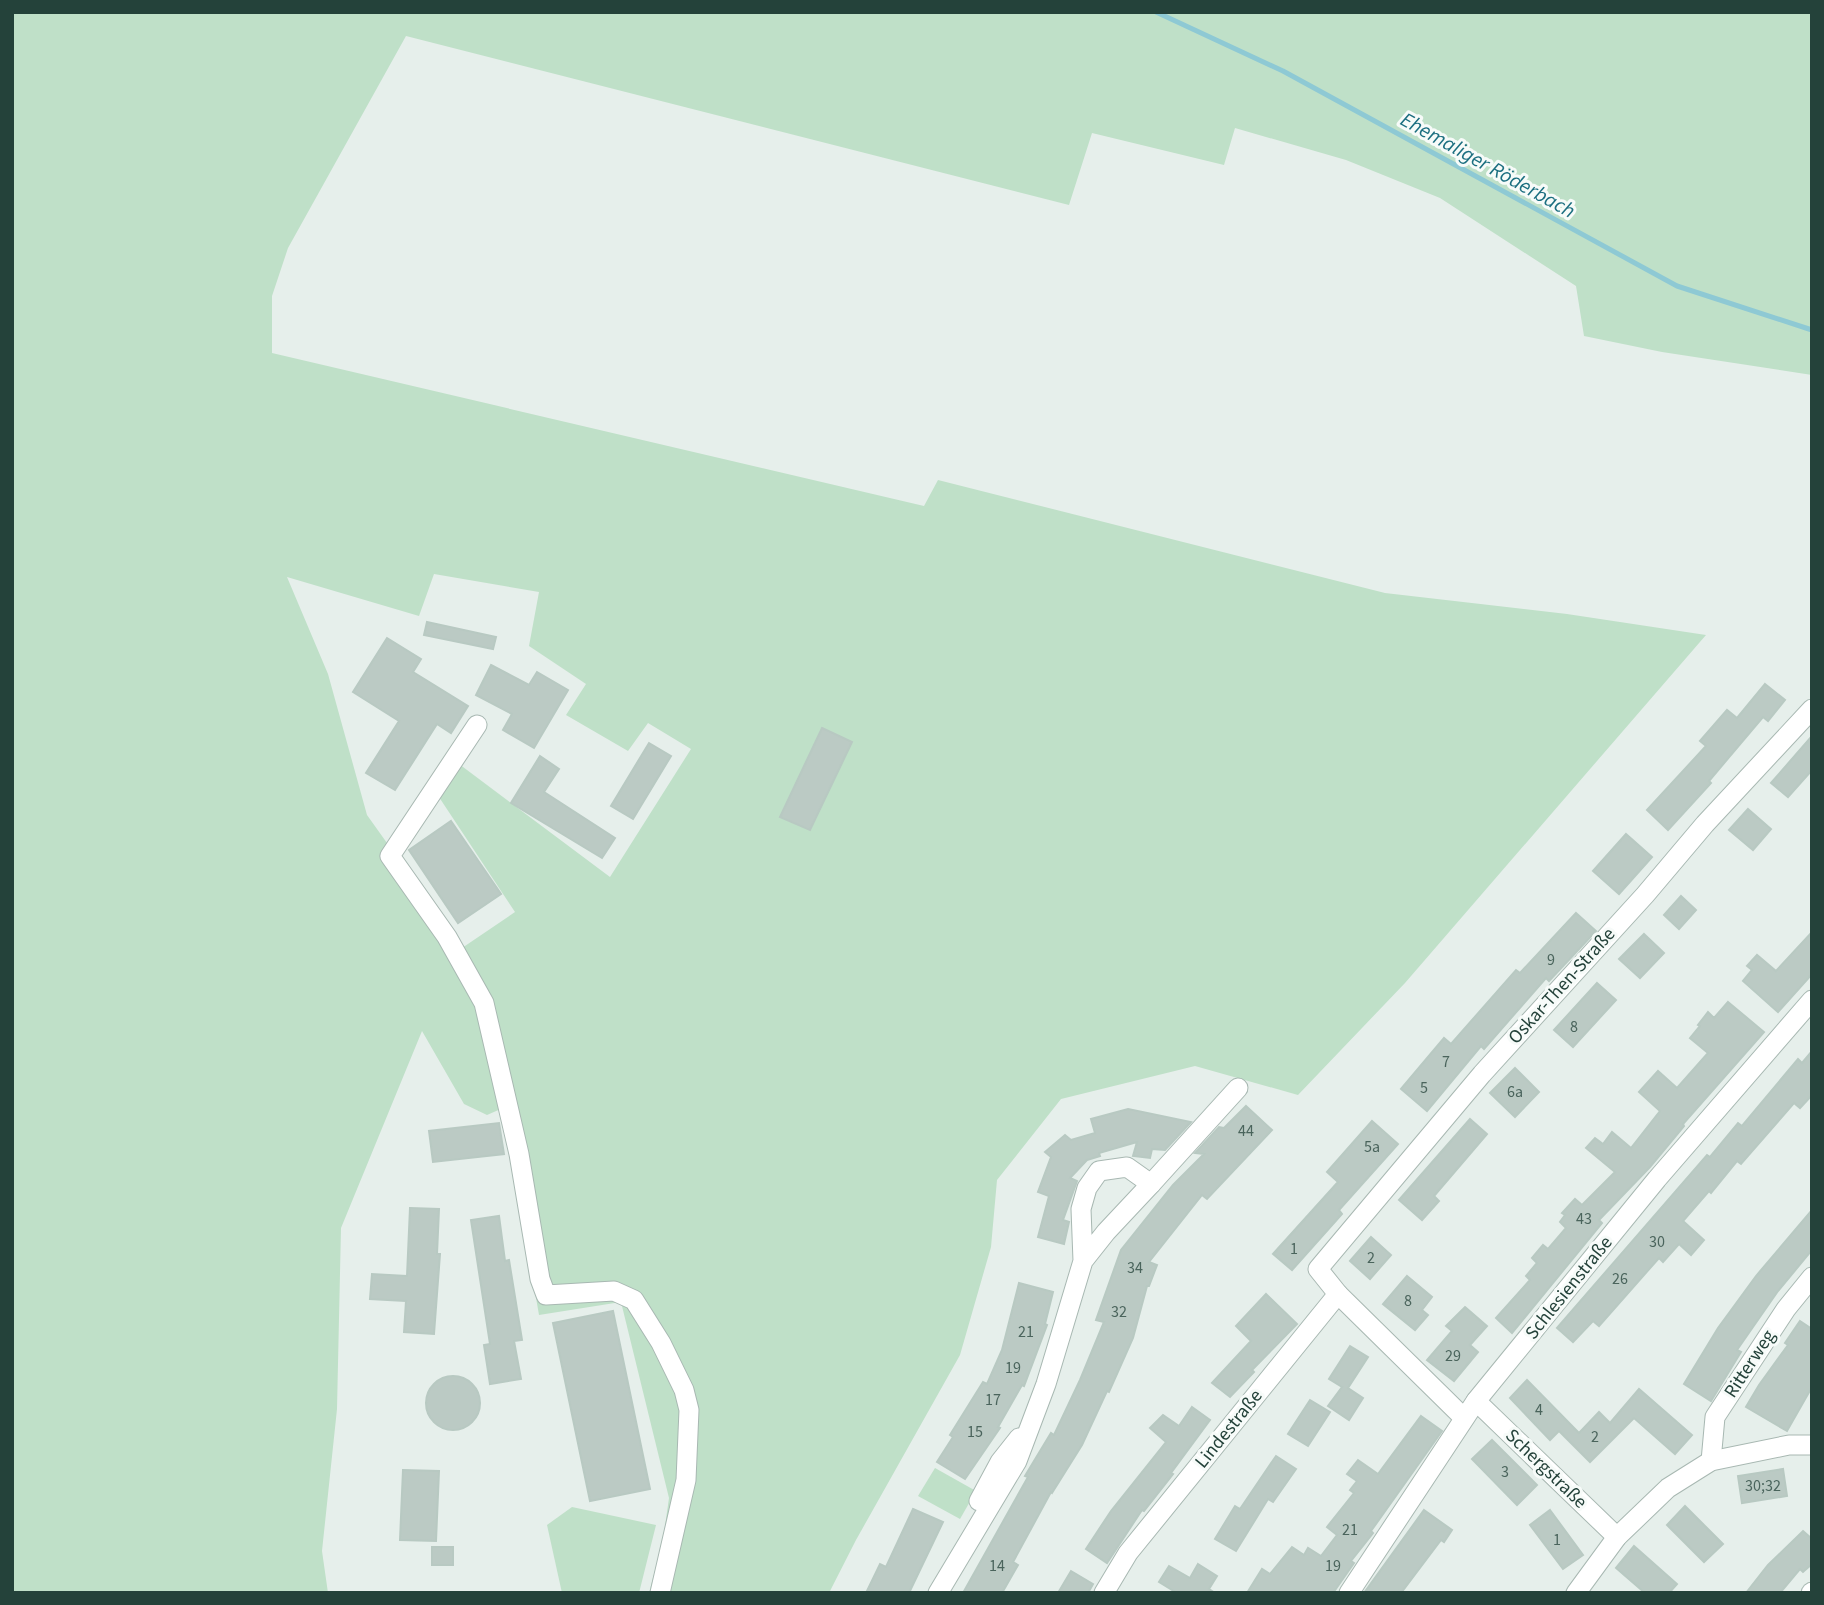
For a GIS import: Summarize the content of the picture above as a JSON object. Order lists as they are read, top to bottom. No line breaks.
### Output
{"streets":{"street":["Oskar-Then-Straße","Schlesienstraße","Ritterweg","Lindestraße","Schergstraße"]},"crossings":[["Oskar-Then-Straße","Lindestraße"],["Schlesienstraße","Schergstraße"]],"water":["Ehemaliger Röderbach"],"house_numbers":["9","8","7","5","6a","44","5a","43","30","1","2","34","26","8","32","21","29","19","17","4","15","2","3","30;32","21","1","14","19"]}
